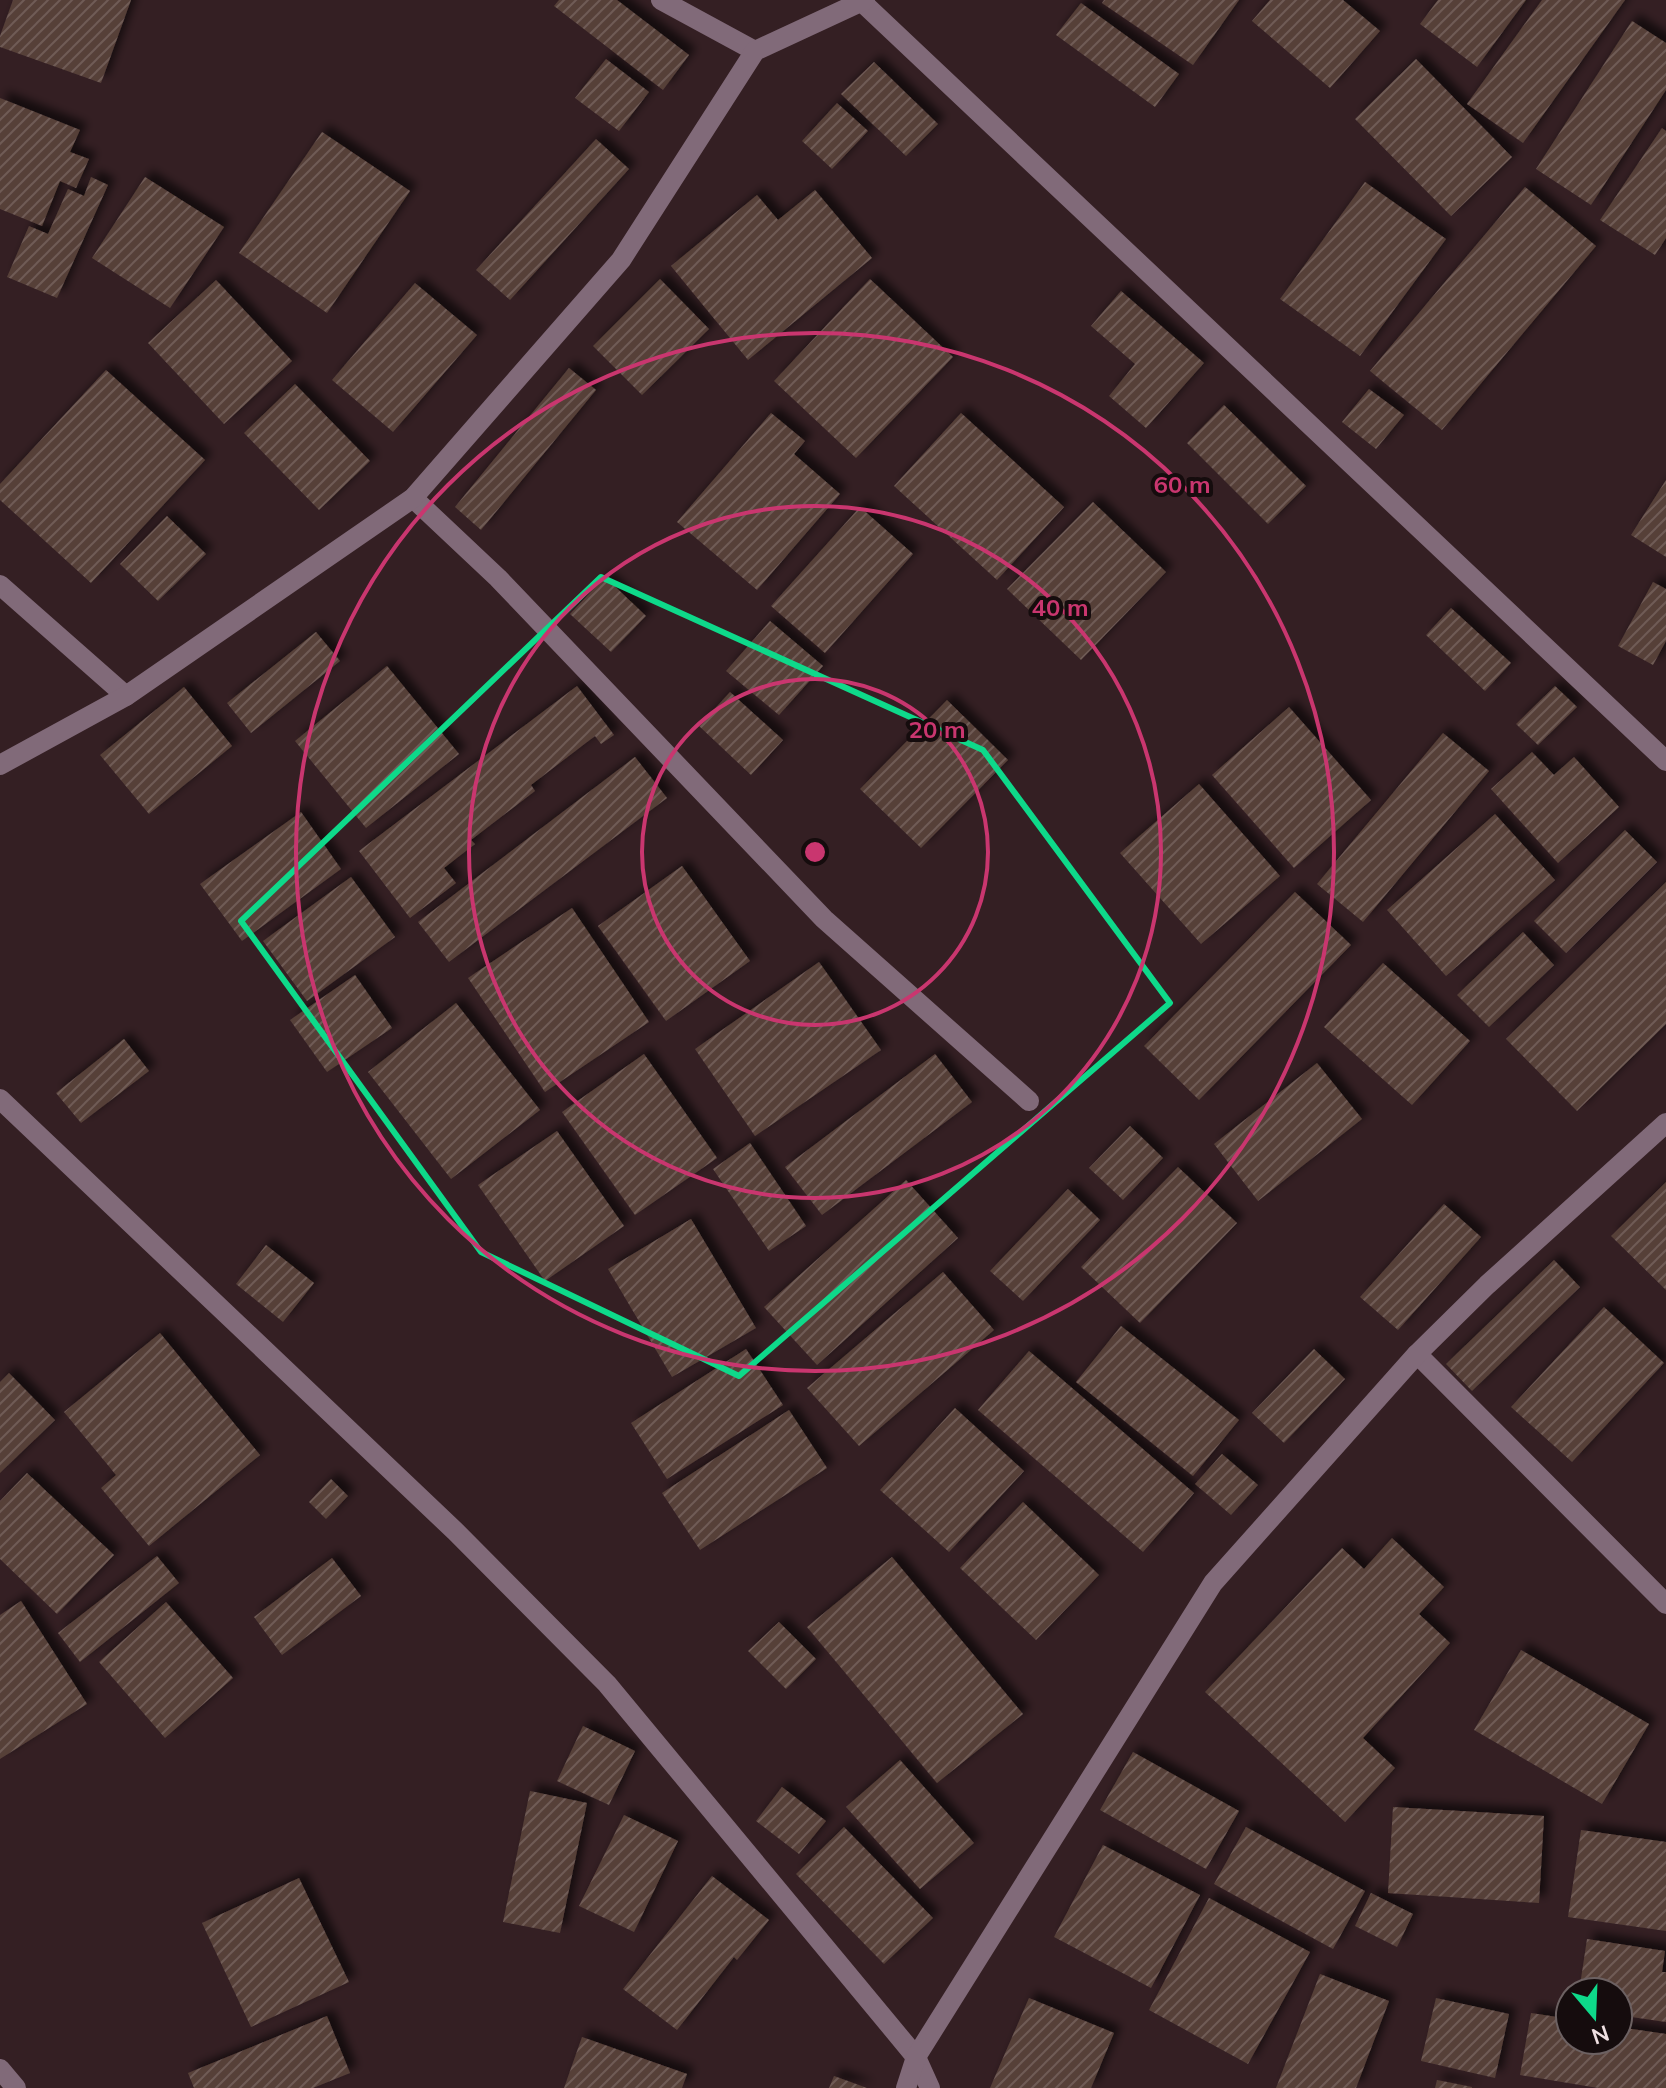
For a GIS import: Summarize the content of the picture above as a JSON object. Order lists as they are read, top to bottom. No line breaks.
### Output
{"north":"bottom","rings":["60 m","40 m","20 m"]}
